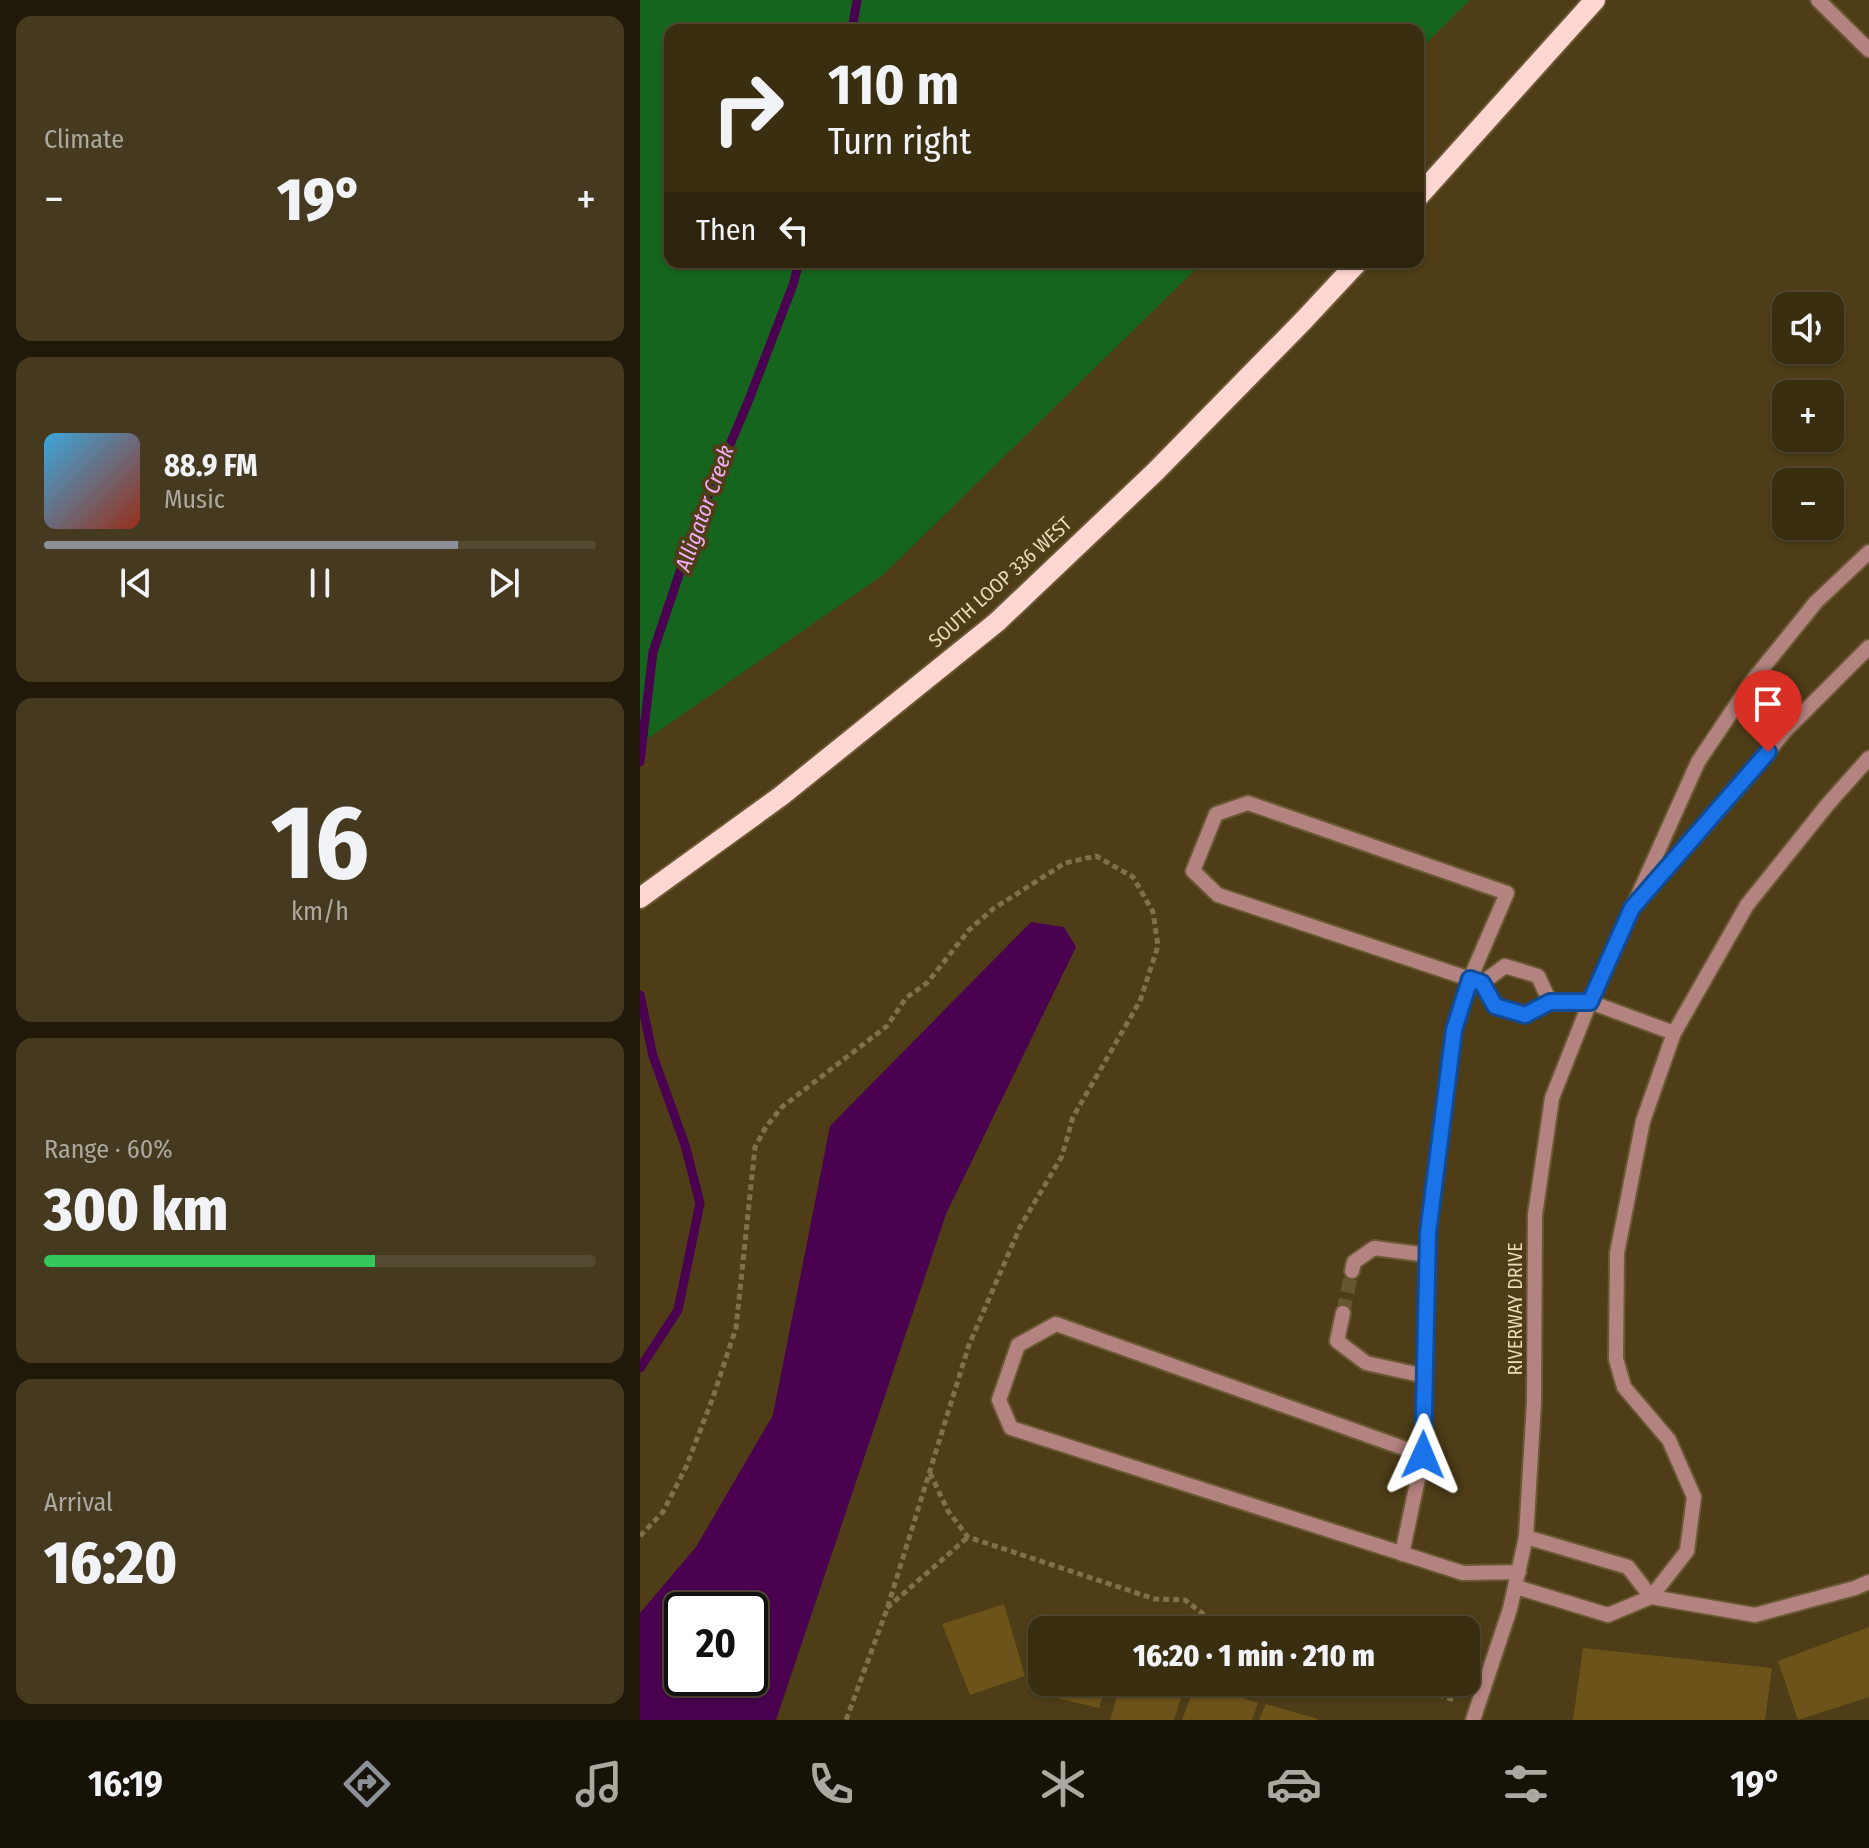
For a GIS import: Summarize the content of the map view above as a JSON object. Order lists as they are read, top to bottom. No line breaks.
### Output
{"streets":{"main road":["SOUTH LOOP 336 WEST"],"street":["RIVERWAY DRIVE"]},"water":["Alligator Creek"],"page":{"tile":["Climate",["16","km/h"],["Range · 60%","300 km"],["Arrival","16:20"]],"turn":["110 m","Turn right"],"heat":["−","19°","+"],"then":"Then","map_buttons":["+","−"],"song":["88.9 FM","Music"],"limit":"20","trip":"16:20 · 1 min · 210 m","tabs":["16:19","19°"]}}
